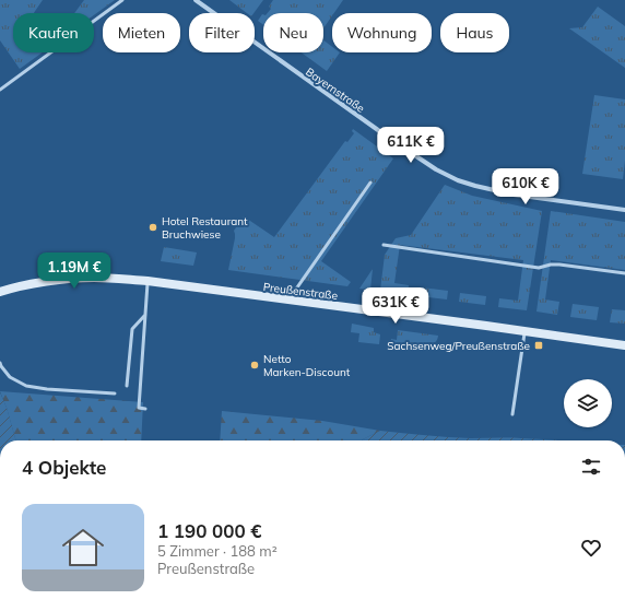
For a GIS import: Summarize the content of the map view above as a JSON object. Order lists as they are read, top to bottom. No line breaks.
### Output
{"streets":{"street":["Bayernstraße","Preußenstraße"]},"places":{"other":["Hotel Restaurant Bruchwiese","Netto Marken-Discount"],"transit":["Sachsenweg/Preußenstraße"]},"page":{"chip":["Kaufen","Mieten","Filter","Neu","Wohnung","Haus"],"price":["611K €","610K €","1.19M €","631K €"],"heading":"4 Objekte","list":[{"name":"1 190 000 €","note":"5 Zimmer · 188 m² · Preußenstraße"}]}}
